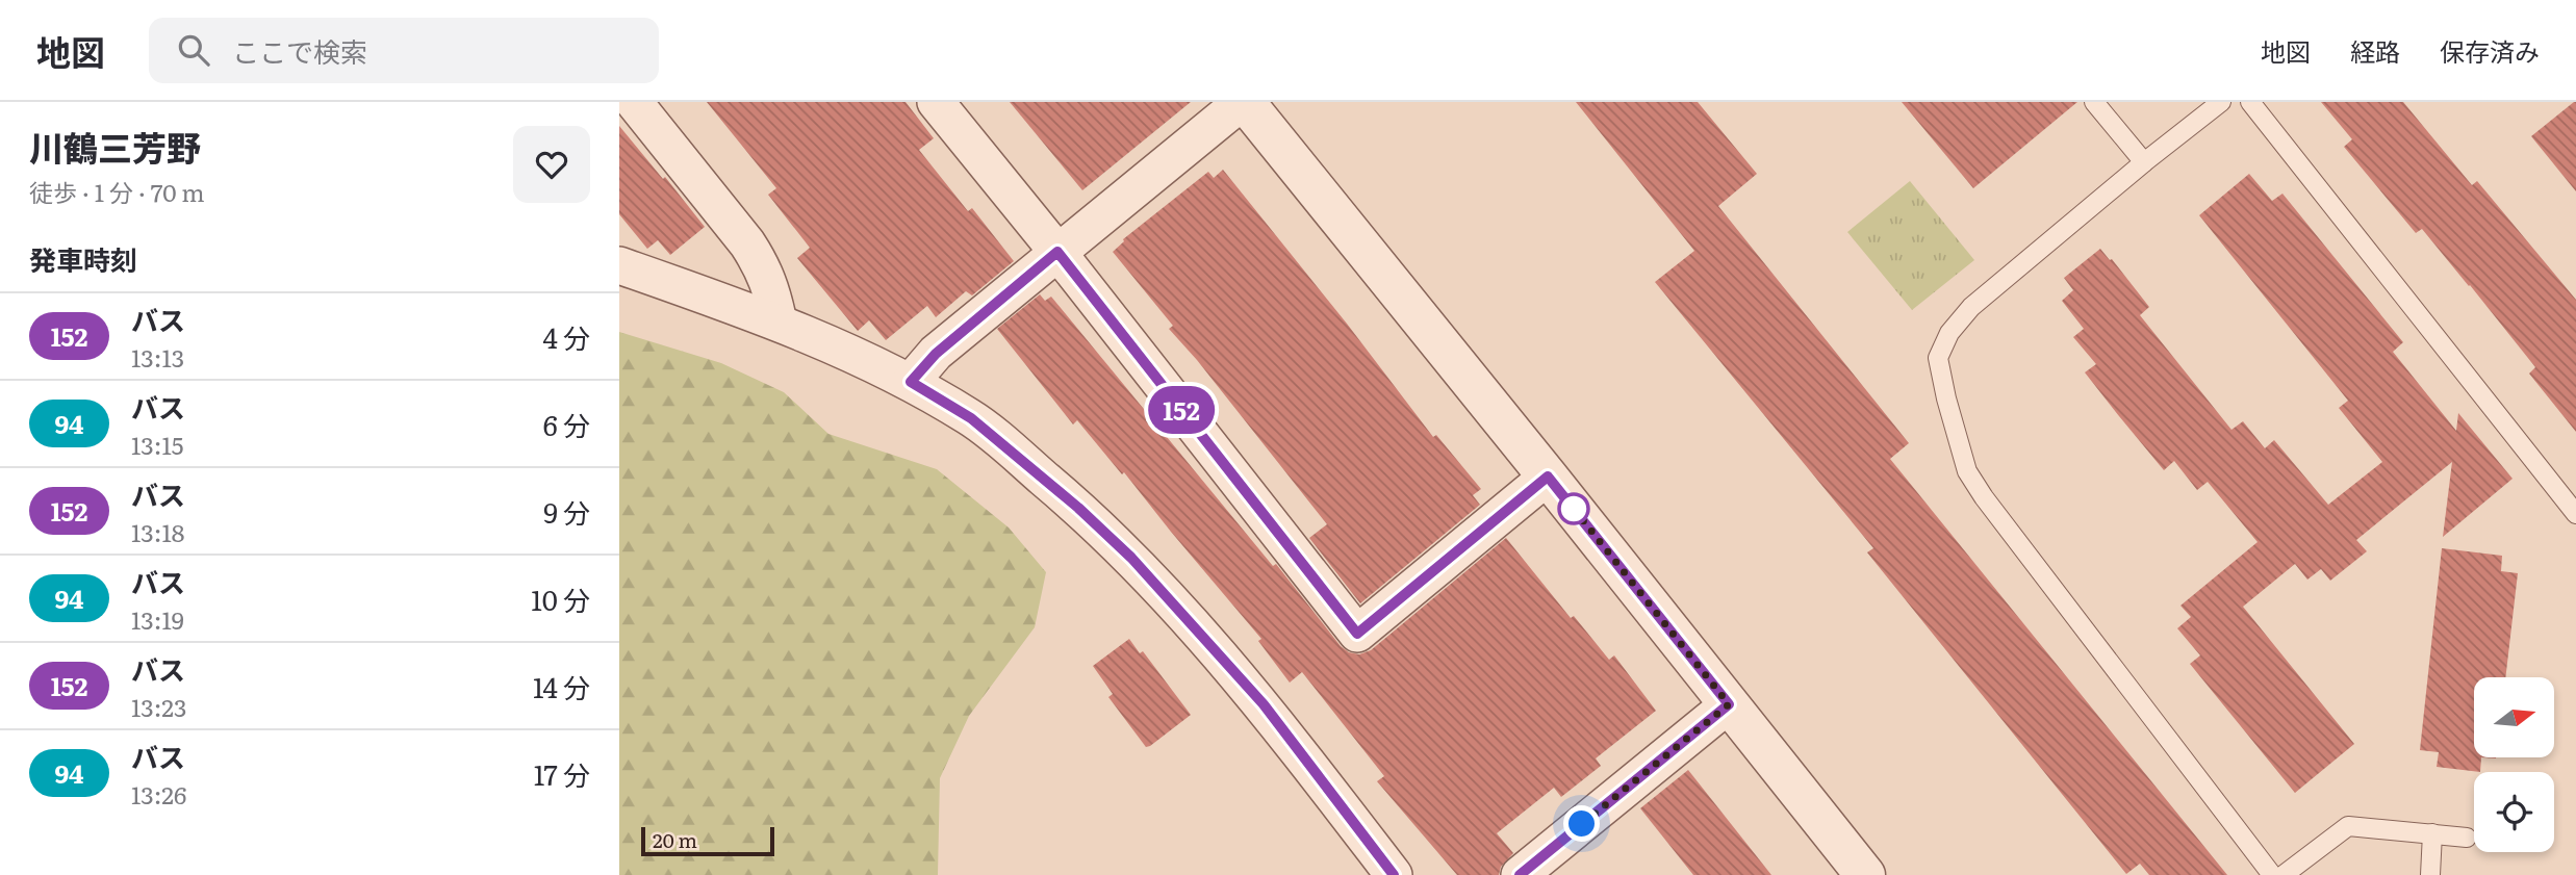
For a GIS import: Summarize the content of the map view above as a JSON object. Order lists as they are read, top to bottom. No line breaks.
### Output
{"lines":["bus line 152"],"scale_bar":"20 m","north":"right","page":{"header":"地図","search":"ここで検索","nav":["地図","経路","保存済み"],"heading":[["川鶴三芳野","徒歩 · 1 分 · 70 m"],"発車時刻"],"on_map":"152","list":[{"mark":"152","name":"バス","note":"13:13","value":"4 分"},{"mark":"94","name":"バス","note":"13:15","value":"6 分"},{"mark":"152","name":"バス","note":"13:18","value":"9 分"},{"mark":"94","name":"バス","note":"13:19","value":"10 分"},{"mark":"152","name":"バス","note":"13:23","value":"14 分"},{"mark":"94","name":"バス","note":"13:26","value":"17 分"}],"scale":"20 m"}}
